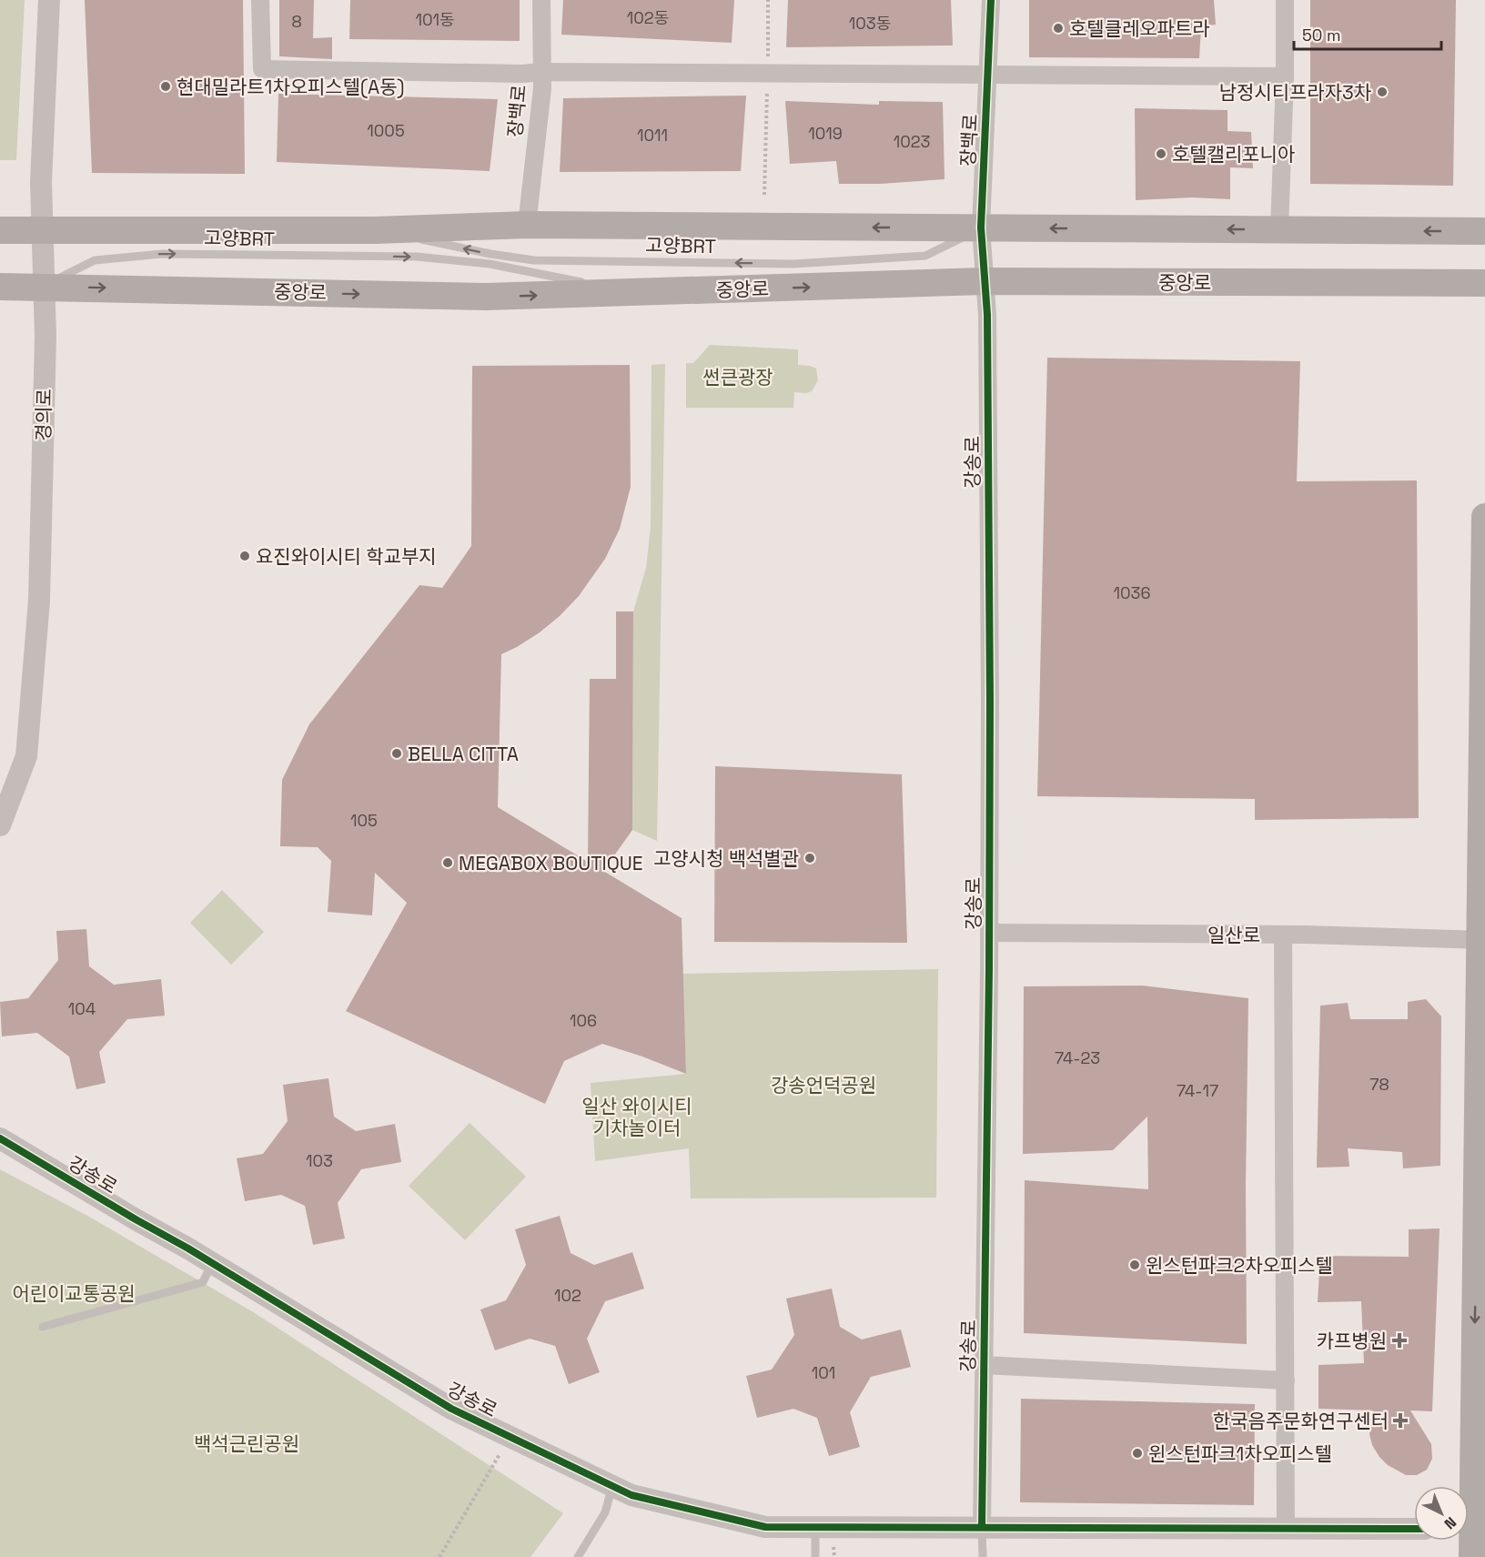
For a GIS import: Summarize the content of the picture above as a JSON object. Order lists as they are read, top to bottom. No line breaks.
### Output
{"streets":{"main road":["중앙로"],"street":["장백로","경의로","강송로","일산로"],"lane":["고양BRT"]},"crossings":[["장백로","고양BRT"],["장백로","중앙로"],["장백로","강송로"],["고양BRT","중앙로"],["고양BRT","경의로"],["중앙로","경의로"],["중앙로","강송로"],["강송로","일산로"]],"parks":["썬큰광장","강송언덕공원","일산 와이시티 기차놀이터","어린이교통공원","백석근린공원"],"places":{"other":["호텔클레오파트라","현대밀라트1차오피스텔(A동)","남정시티프라자3차","호텔캘리포니아","요진와이시티 학교부지","BELLA CITTA","고양시청 백석별관","MEGABOX BOUTIQUE","윈스턴파크2차오피스텔","윈스턴파크1차오피스텔"],"health":["카프병원","한국음주문화연구센터"]},"house_numbers":["102동","101동","8","103동","1005","1019","1011","1023","1036","105","104","106","74-23","78","74-17","103","102","101"],"scale_bar":"50 m","north":"bottom right"}
